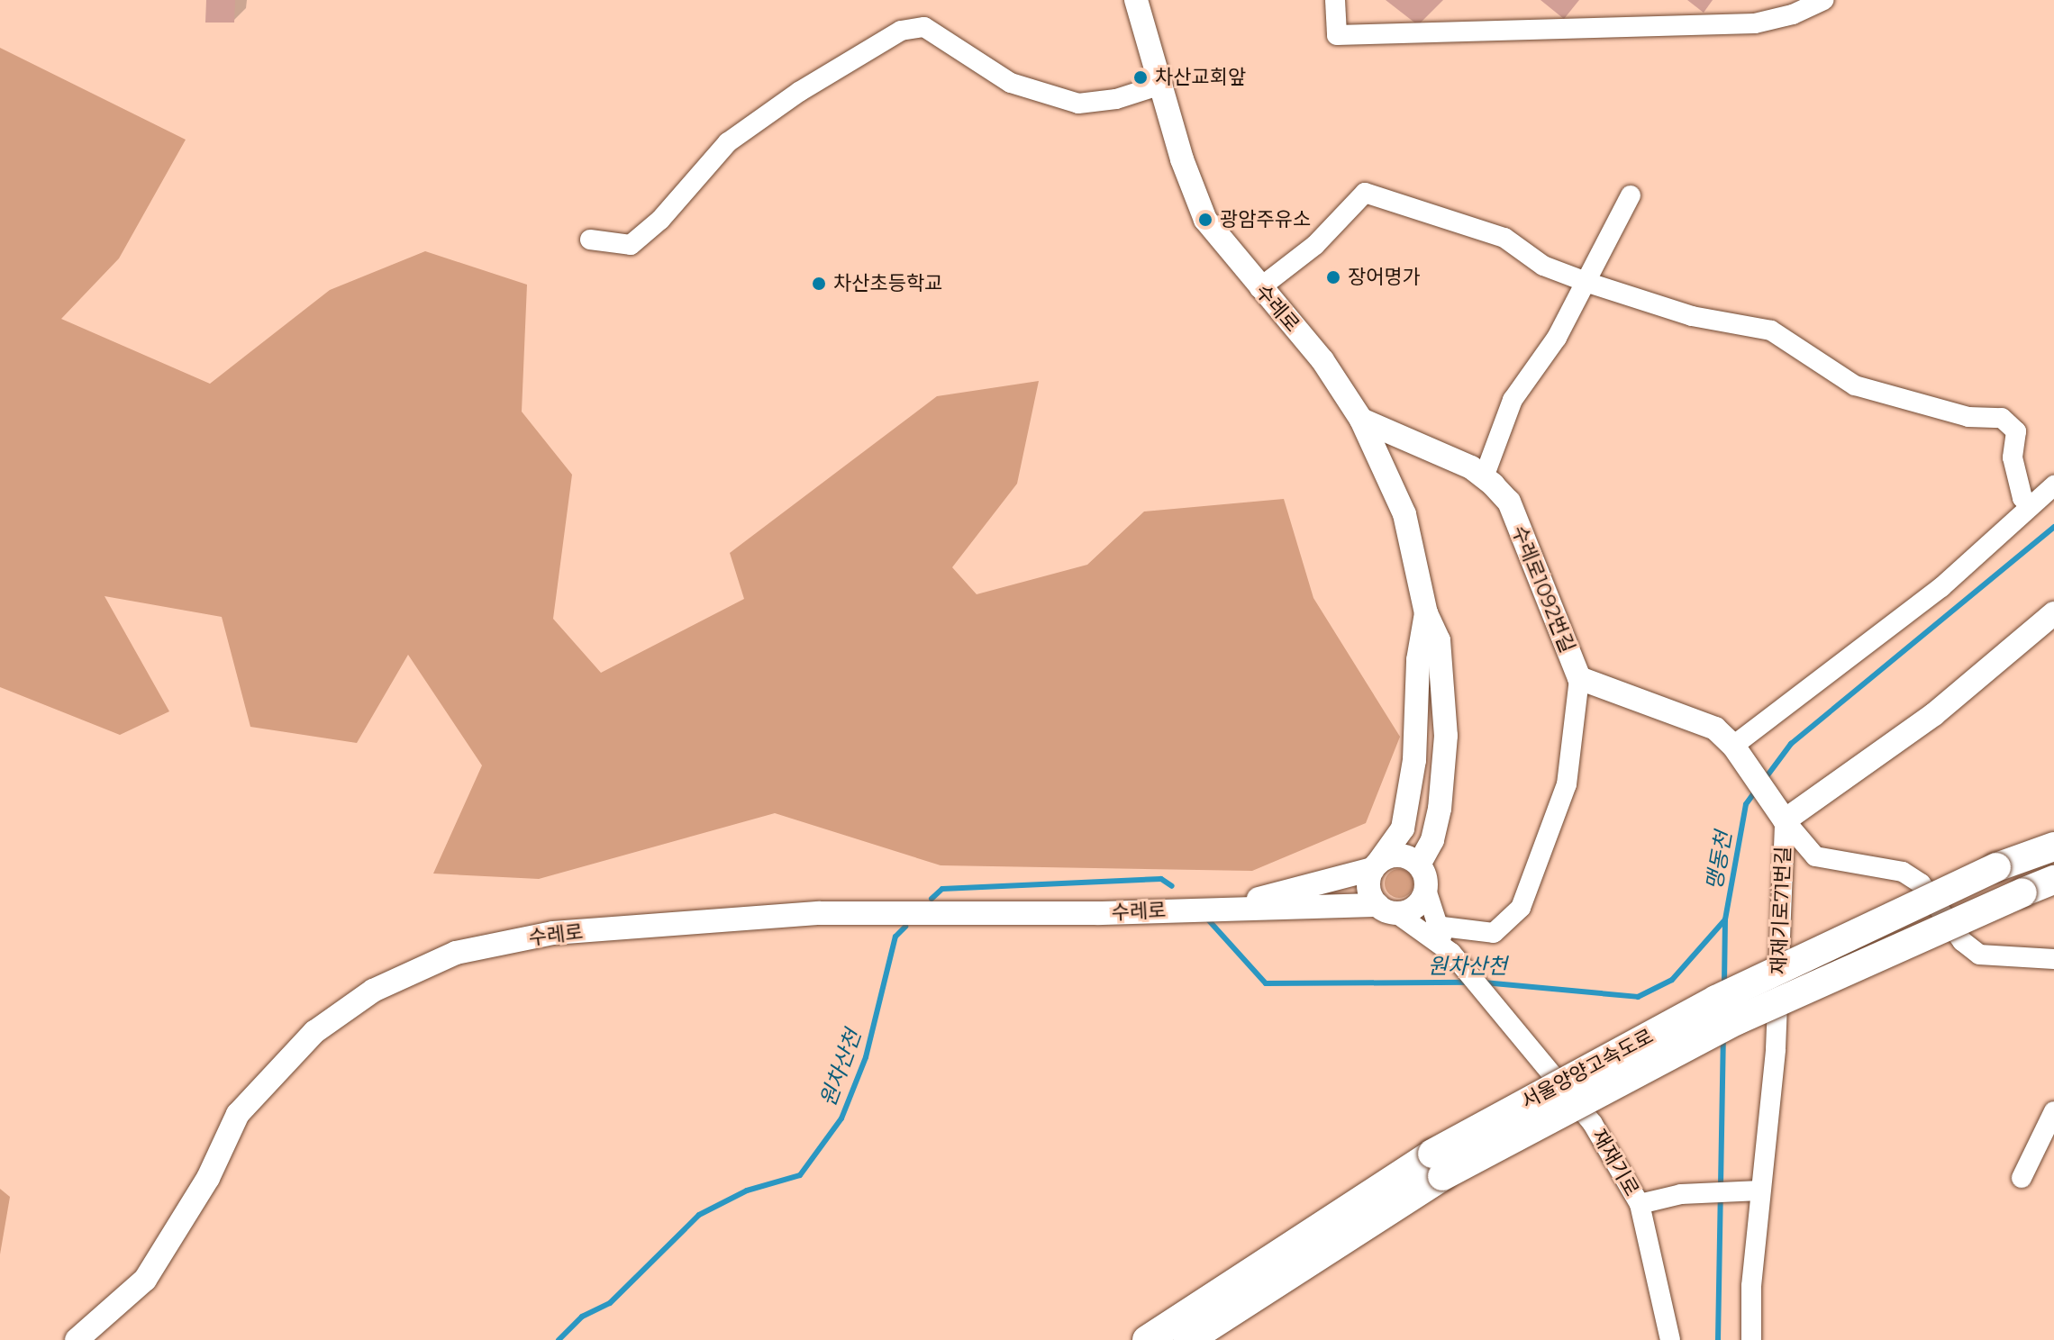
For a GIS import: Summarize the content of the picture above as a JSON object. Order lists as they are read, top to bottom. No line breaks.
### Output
{"streets":{"highway":["서울양양고속도로"],"main road":["수레로","수레로1092번길","재재기로71번길"],"street":["재재기로"]},"crossings":[["수레로","수레로1092번길"],["수레로1092번길","재재기로71번길"]],"water":["맹동천","원차산천"],"places":["차산교회앞","광암주유소","장어명가","차산초등학교"]}
